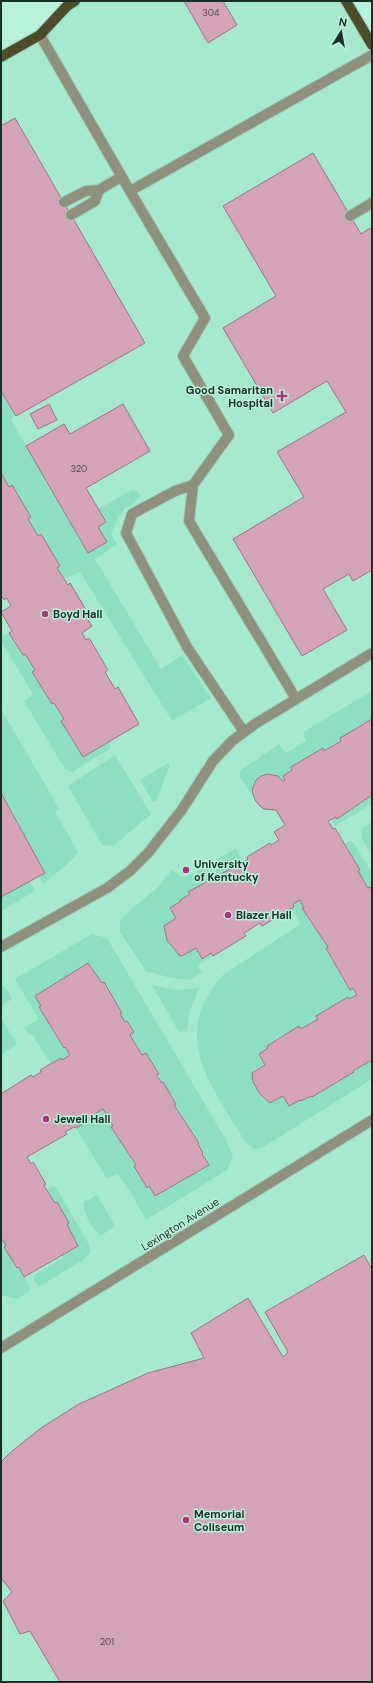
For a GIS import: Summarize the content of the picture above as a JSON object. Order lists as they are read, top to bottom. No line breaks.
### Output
{"streets":{"street":["Lexington Avenue"]},"places":{"health":["Good Samaritan Hospital"],"other":["Boyd Hall","University of Kentucky","Blazer Hall","Jewell Hall","Memorial Coliseum"]},"house_numbers":["304","320","201"],"north":"top"}
